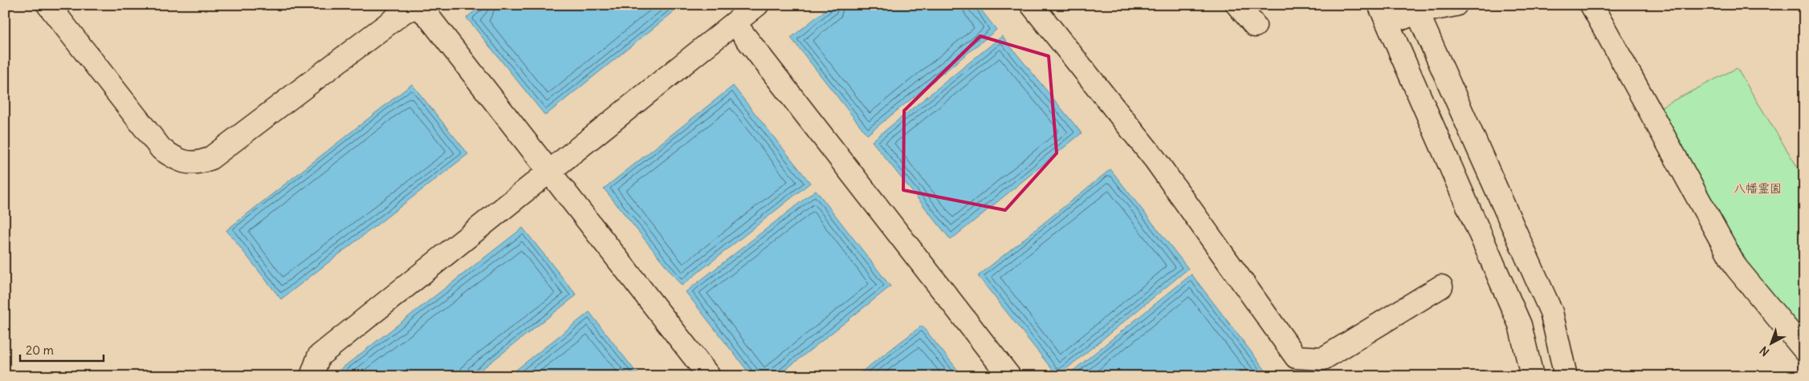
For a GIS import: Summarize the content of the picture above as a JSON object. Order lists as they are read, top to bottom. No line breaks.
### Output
{"parks":["八幡霊園"],"scale_bar":"20 m","north":"bottom left"}
